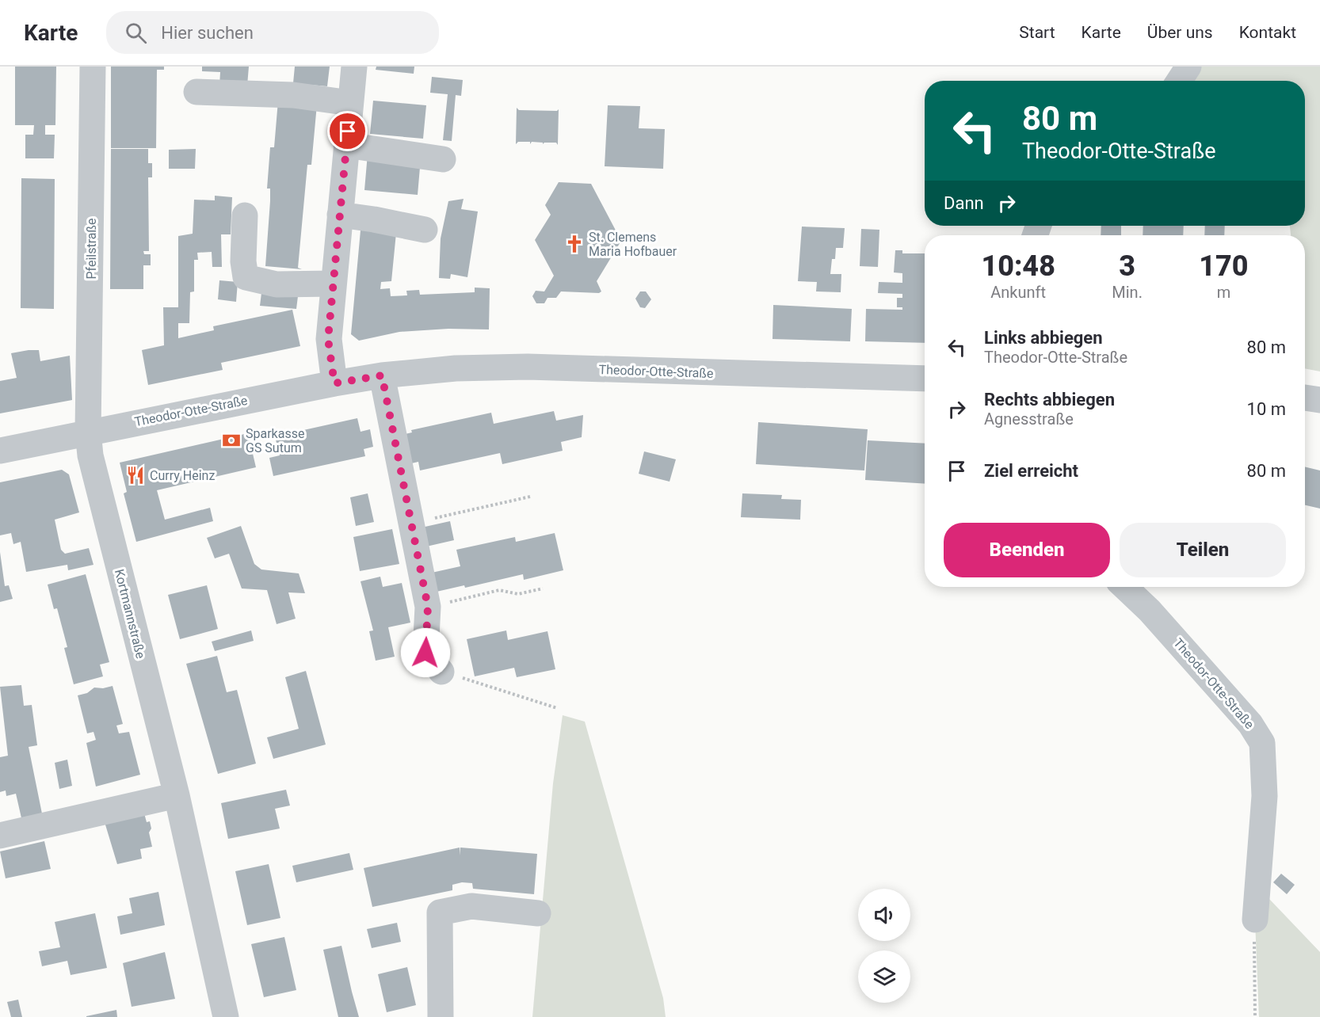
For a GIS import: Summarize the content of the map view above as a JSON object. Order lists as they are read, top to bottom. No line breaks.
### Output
{"streets":{"street":["Pfeilstraße","Theodor-Otte-Straße","Kortmannstraße"]},"crossings":[["Pfeilstraße","Theodor-Otte-Straße"],["Pfeilstraße","Kortmannstraße"],["Theodor-Otte-Straße","Kortmannstraße"]],"places":{"church":["St. Clemens Maria Hofbauer"],"bank":["Sparkasse GS Sutum"],"restaurant":["Curry Heinz"]},"page":{"header":"Karte","search":"Hier suchen","nav":["Start","Karte","Über uns","Kontakt"],"turn":["80 m","Theodor-Otte-Straße"],"then":"Dann","eta":["10:48","Ankunft","3","Min.","170","m"],"list":[{"name":"Links abbiegen","note":"Theodor-Otte-Straße","value":"80 m"},{"name":"Rechts abbiegen","note":"Agnesstraße","value":"10 m"},{"name":"Ziel erreicht","value":"80 m"}],"buttons":["Beenden","Teilen"]}}
